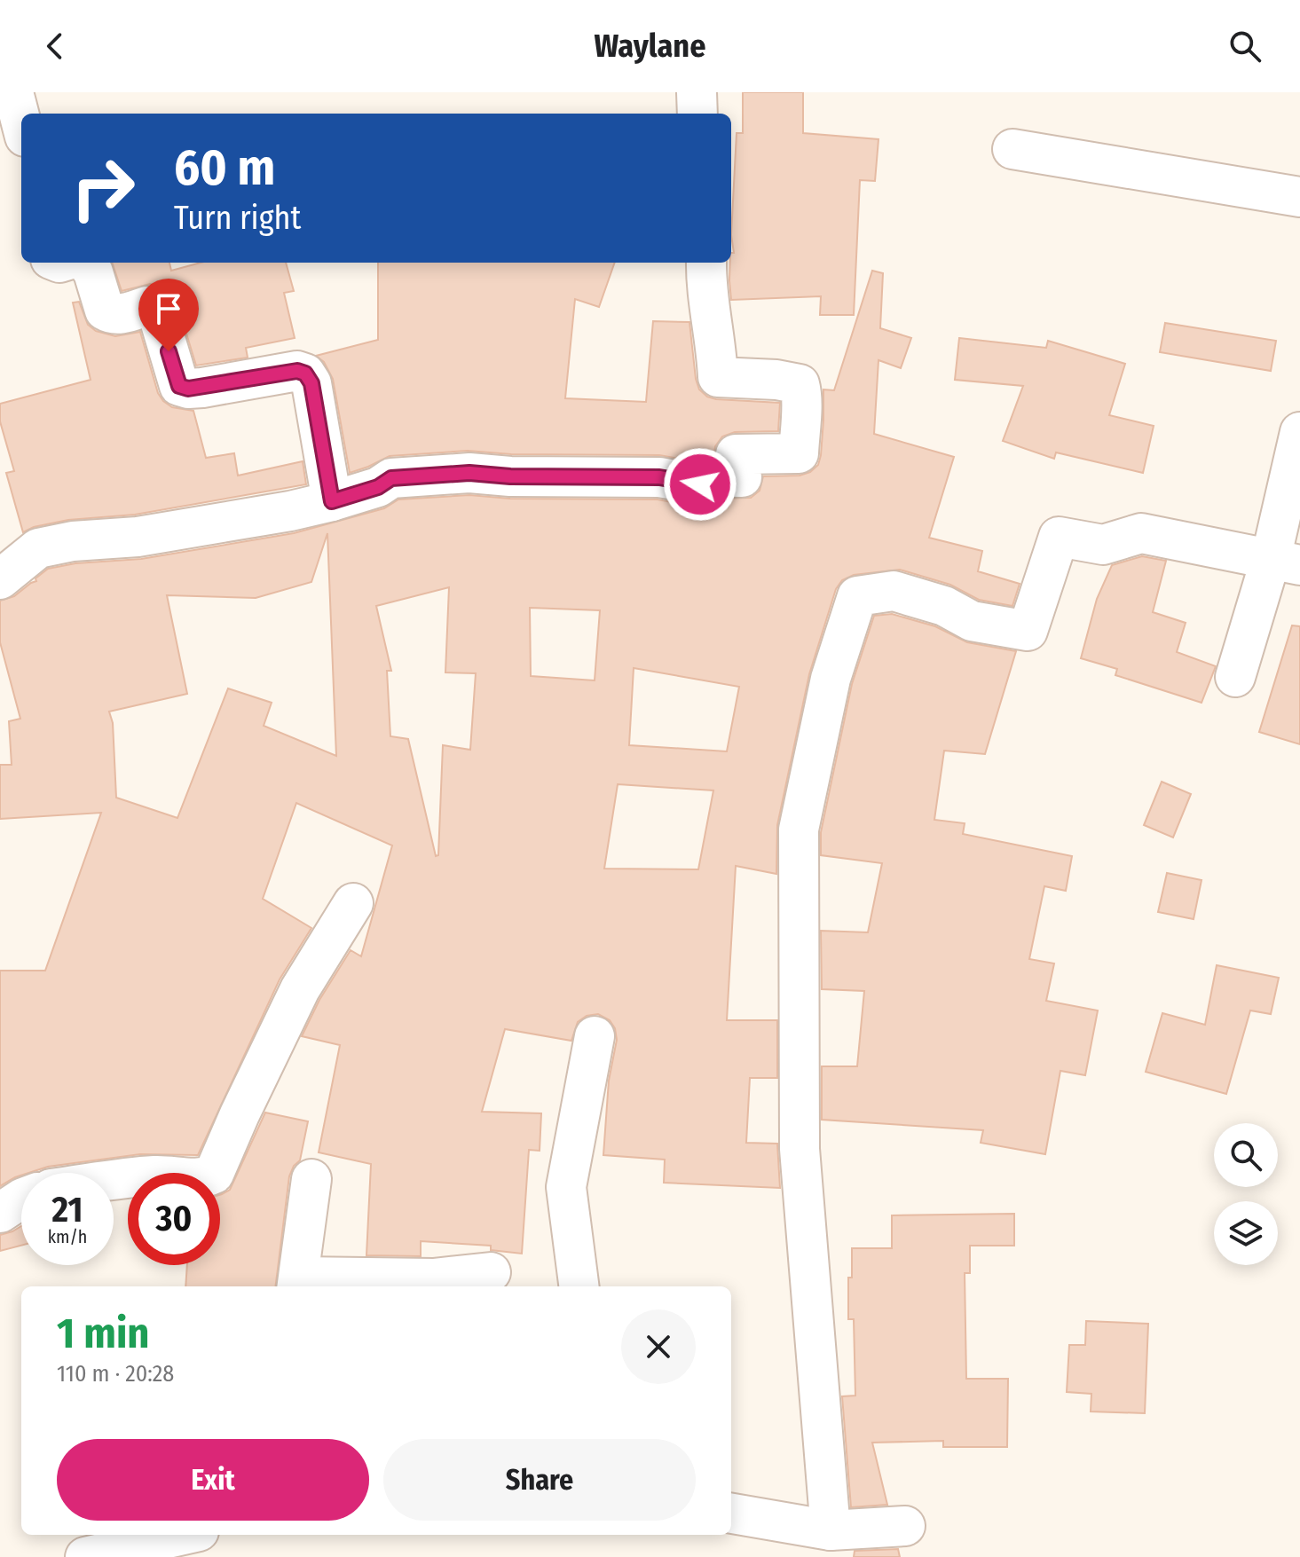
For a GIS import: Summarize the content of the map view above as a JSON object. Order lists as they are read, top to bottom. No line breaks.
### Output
{"page":{"header":"Waylane","turn":["60 m","Turn right"],"speed":"21 km/h","limit":"30","heading":["1 min","110 m · 20:28"],"buttons":["Exit","Share"]}}
